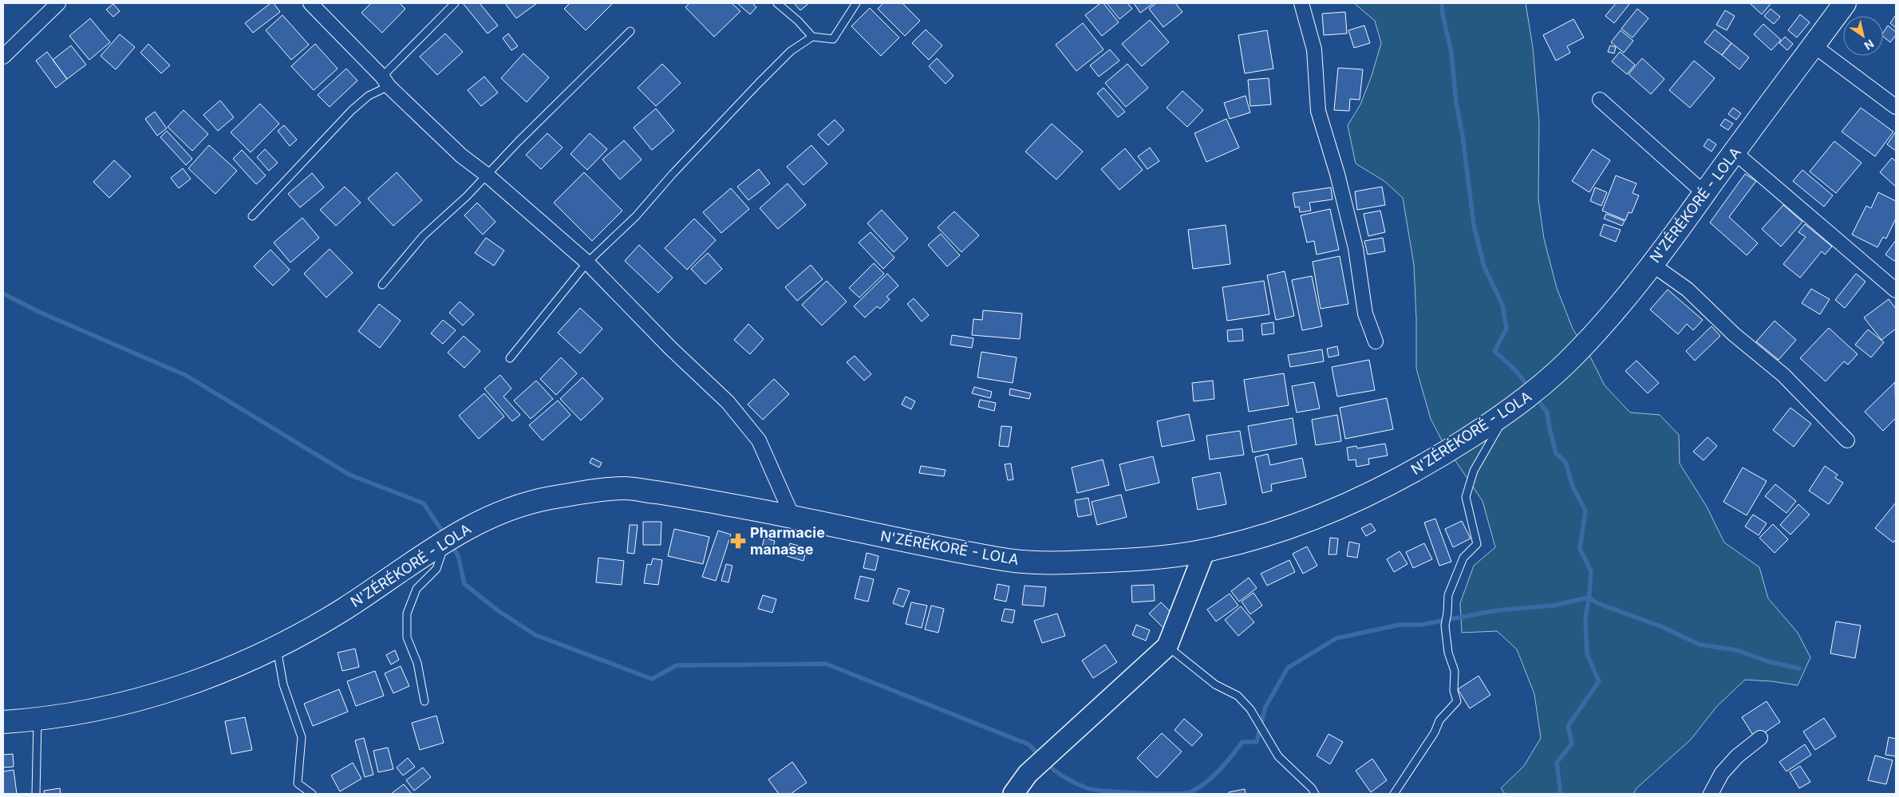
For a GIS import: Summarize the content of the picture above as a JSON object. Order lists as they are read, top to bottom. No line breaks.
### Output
{"streets":{"highway":["N'ZÉRÉKORÉ - LOLA"]},"places":{"pharmacy":["Pharmacie manasse"]},"north":"bottom right"}
